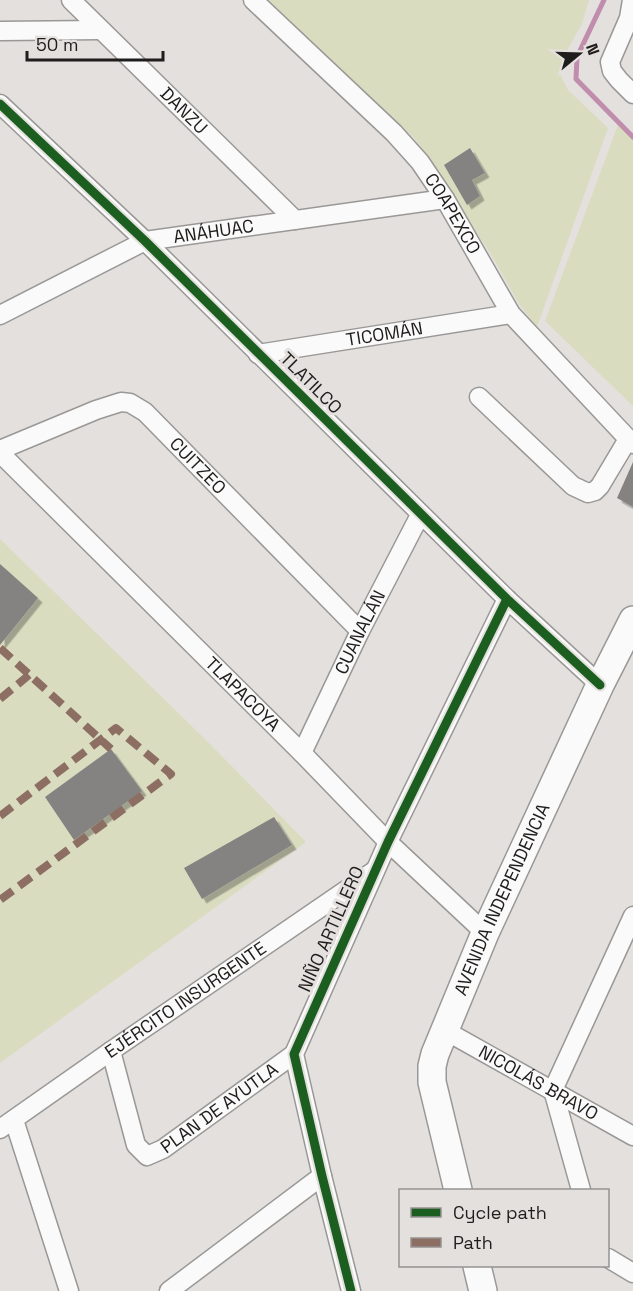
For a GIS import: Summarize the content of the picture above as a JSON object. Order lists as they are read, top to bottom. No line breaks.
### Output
{"streets":{"street":["DANZU","COAPEXCO","ANÁHUAC","TICOMÁN","TLATILCO","CUITZEO","CUANALÁN","TLAPACOYA","AVENIDA INDEPENDENCIA","NIÑO ARTILLERO","EJÉRCITO INSURGENTE","NICOLÁS BRAVO","PLAN DE AYUTLA"]},"crossings":[["DANZU","ANÁHUAC"],["COAPEXCO","ANÁHUAC"],["COAPEXCO","TICOMÁN"],["ANÁHUAC","TLATILCO"],["TICOMÁN","TLATILCO"],["TLATILCO","CUANALÁN"],["TLATILCO","AVENIDA INDEPENDENCIA"],["TLATILCO","NIÑO ARTILLERO"],["CUITZEO","CUANALÁN"],["CUITZEO","TLAPACOYA"],["CUANALÁN","TLAPACOYA"],["TLAPACOYA","AVENIDA INDEPENDENCIA"],["TLAPACOYA","NIÑO ARTILLERO"],["AVENIDA INDEPENDENCIA","NICOLÁS BRAVO"],["NIÑO ARTILLERO","EJÉRCITO INSURGENTE"],["NIÑO ARTILLERO","PLAN DE AYUTLA"],["EJÉRCITO INSURGENTE","PLAN DE AYUTLA"]],"legend":["Cycle path","Path"],"scale_bar":"50 m","north":"right"}
